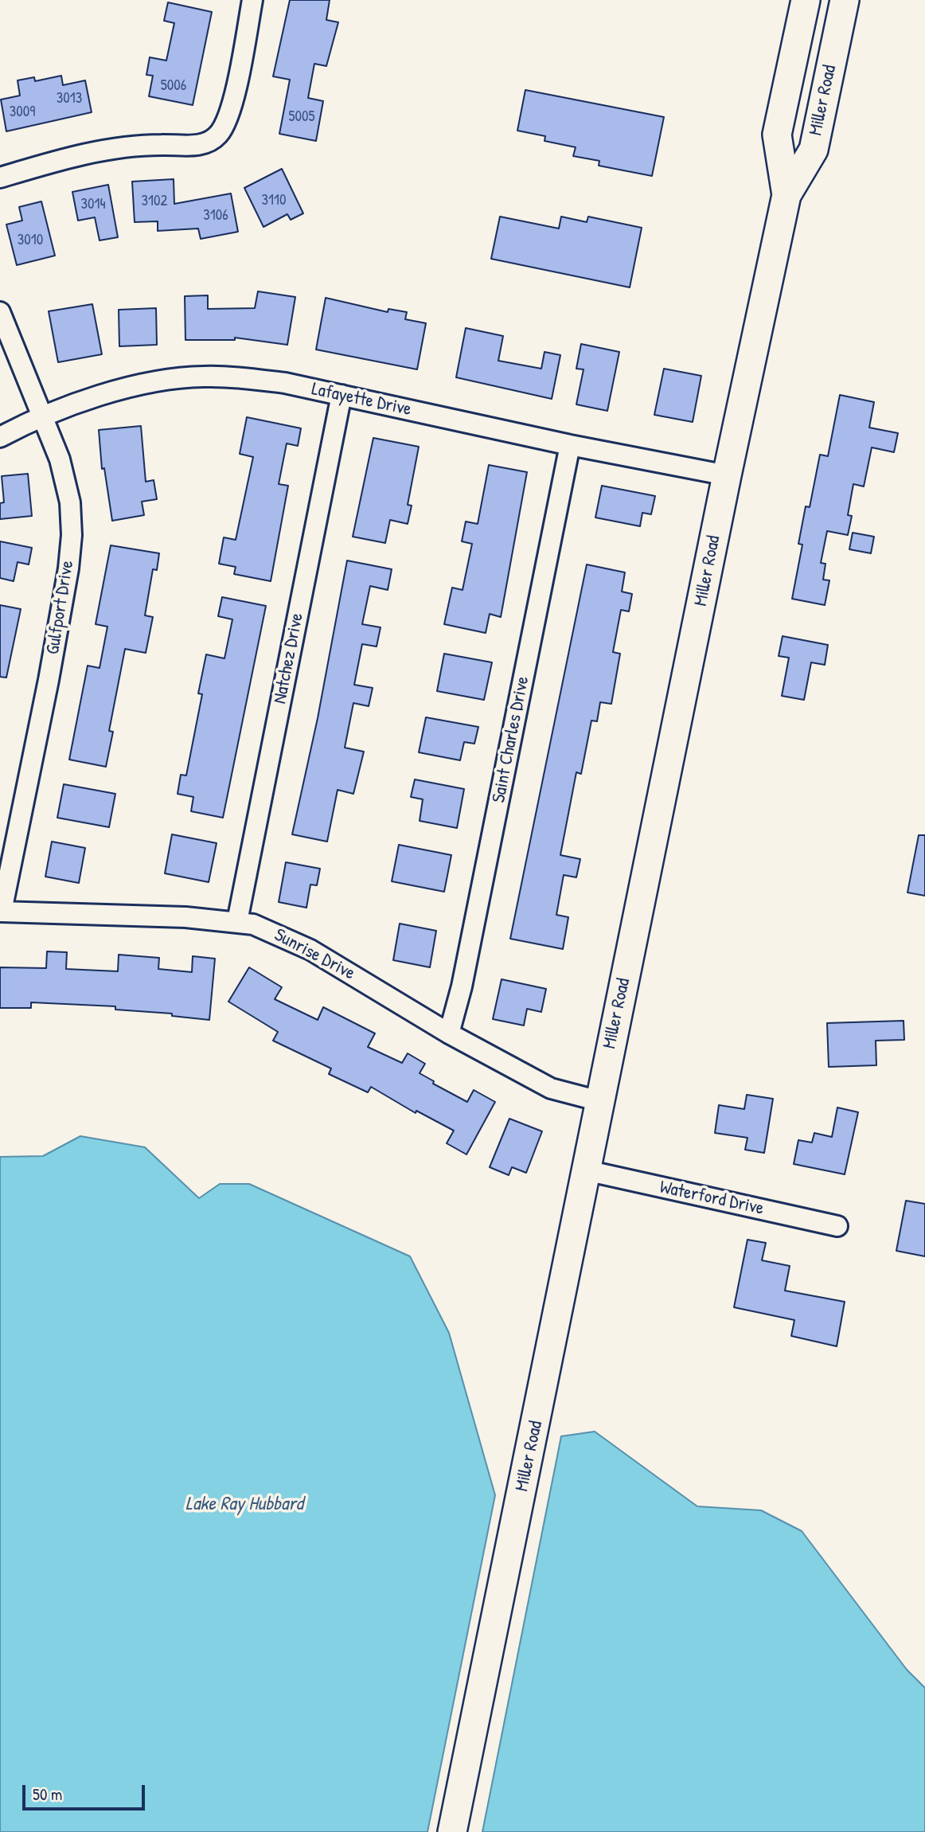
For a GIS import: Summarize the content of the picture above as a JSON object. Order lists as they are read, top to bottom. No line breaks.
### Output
{"streets":{"main road":["Miller Road"],"street":["Lafayette Drive","Gulfport Drive","Natchez Drive","Saint Charles Drive","Sunrise Drive","Waterford Drive"]},"crossings":[["Miller Road","Lafayette Drive"],["Miller Road","Sunrise Drive"],["Miller Road","Waterford Drive"],["Lafayette Drive","Gulfport Drive"],["Lafayette Drive","Natchez Drive"],["Lafayette Drive","Saint Charles Drive"],["Gulfport Drive","Sunrise Drive"],["Natchez Drive","Sunrise Drive"],["Saint Charles Drive","Sunrise Drive"]],"water":["Lake Ray Hubbard"],"house_numbers":["5006","3013","3009","5005","3110","3102","3014","3106","3010"],"scale_bar":"50 m"}
